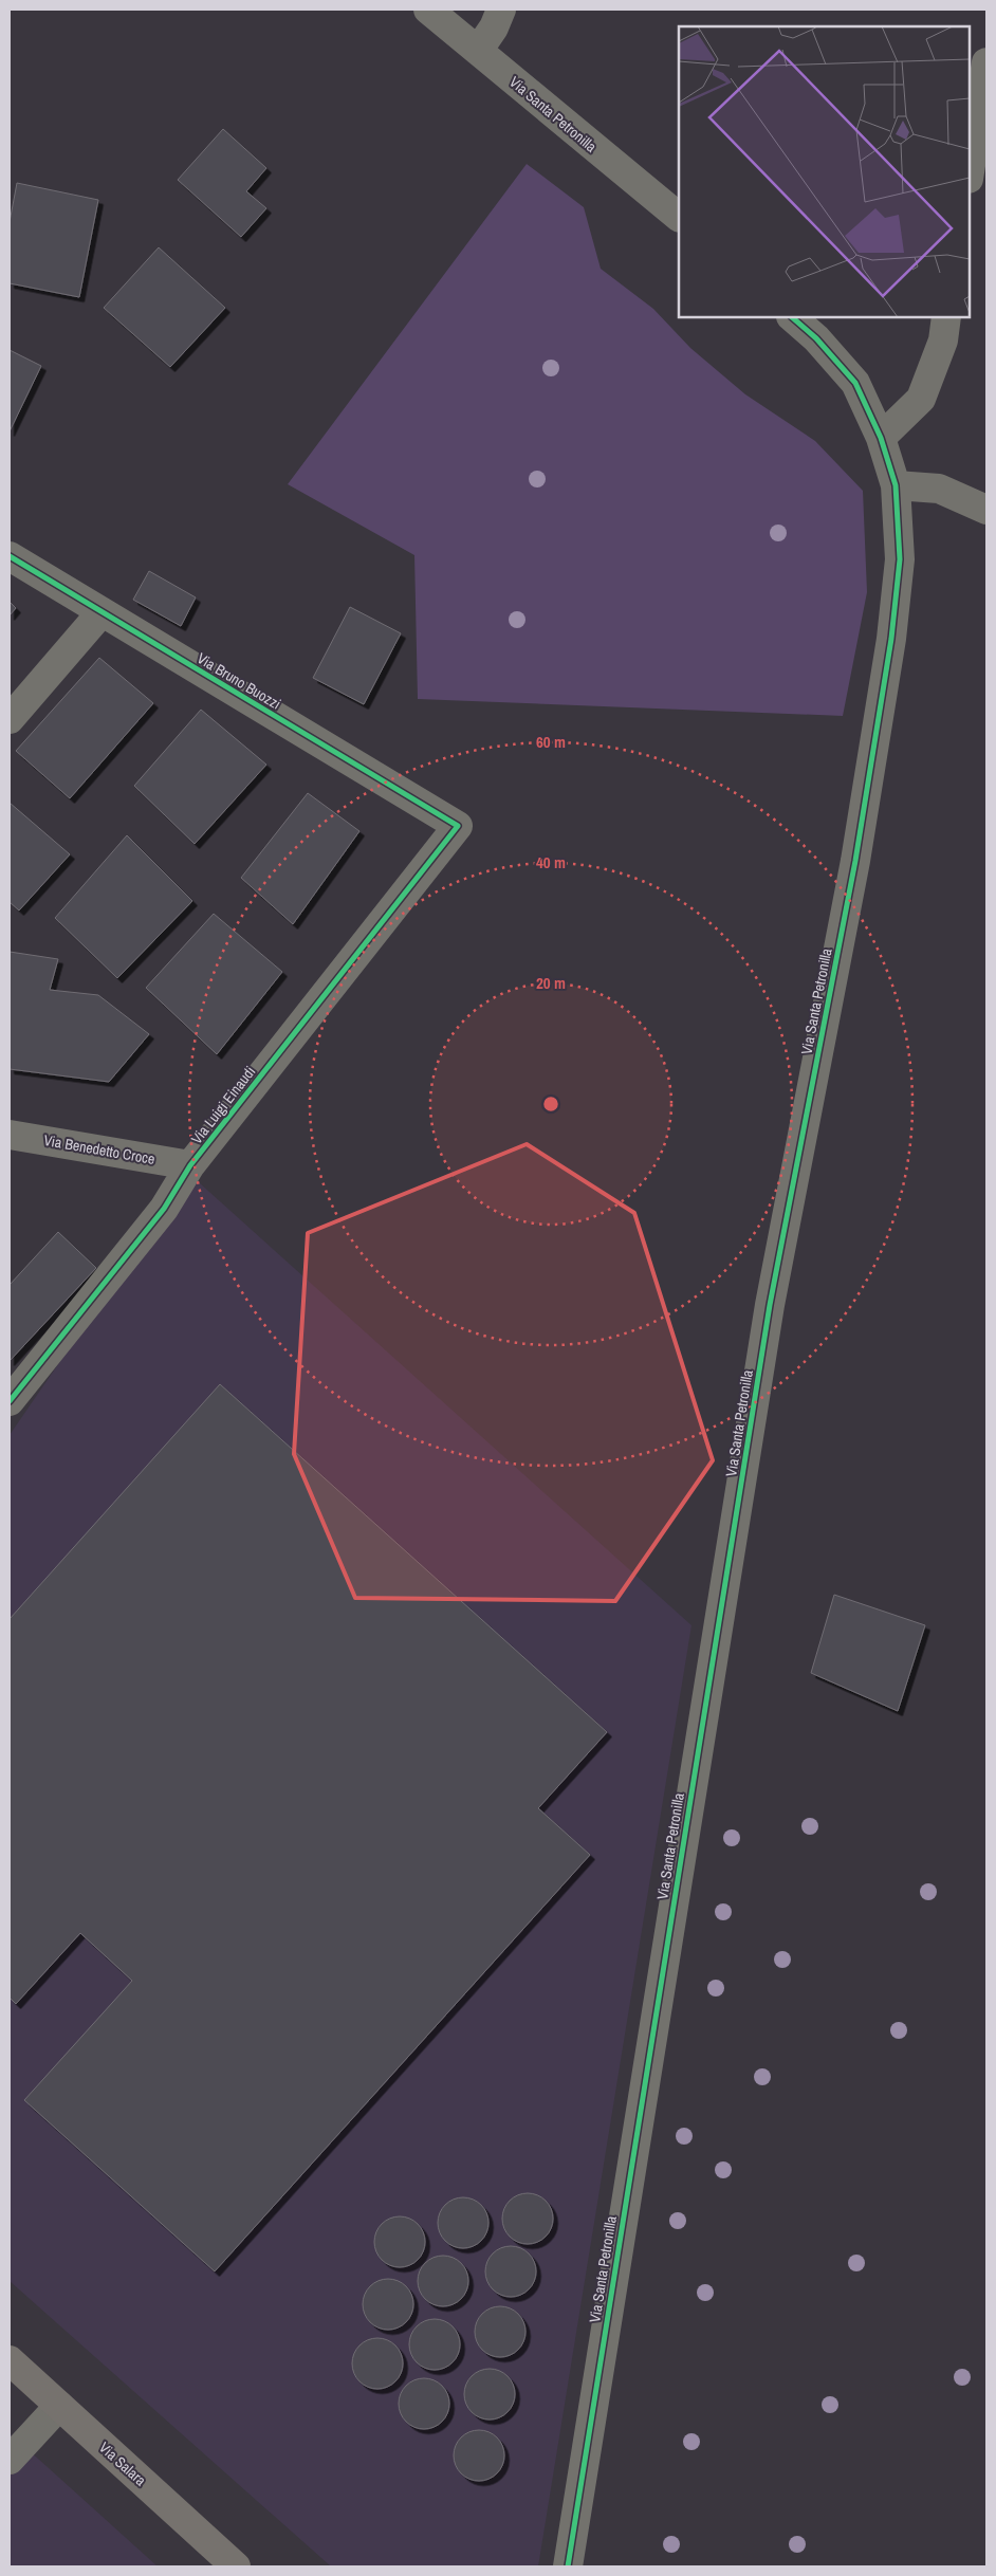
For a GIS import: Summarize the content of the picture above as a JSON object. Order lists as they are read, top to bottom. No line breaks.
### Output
{"streets":{"main road":["Via Salara"],"street":["Via Santa Petronilla","Via Bruno Buozzi","Via Luigi Einaudi","Via Benedetto Croce"]},"crossings":[["Via Bruno Buozzi","Via Luigi Einaudi"],["Via Luigi Einaudi","Via Benedetto Croce"]],"rings":["60 m","40 m","20 m"]}
